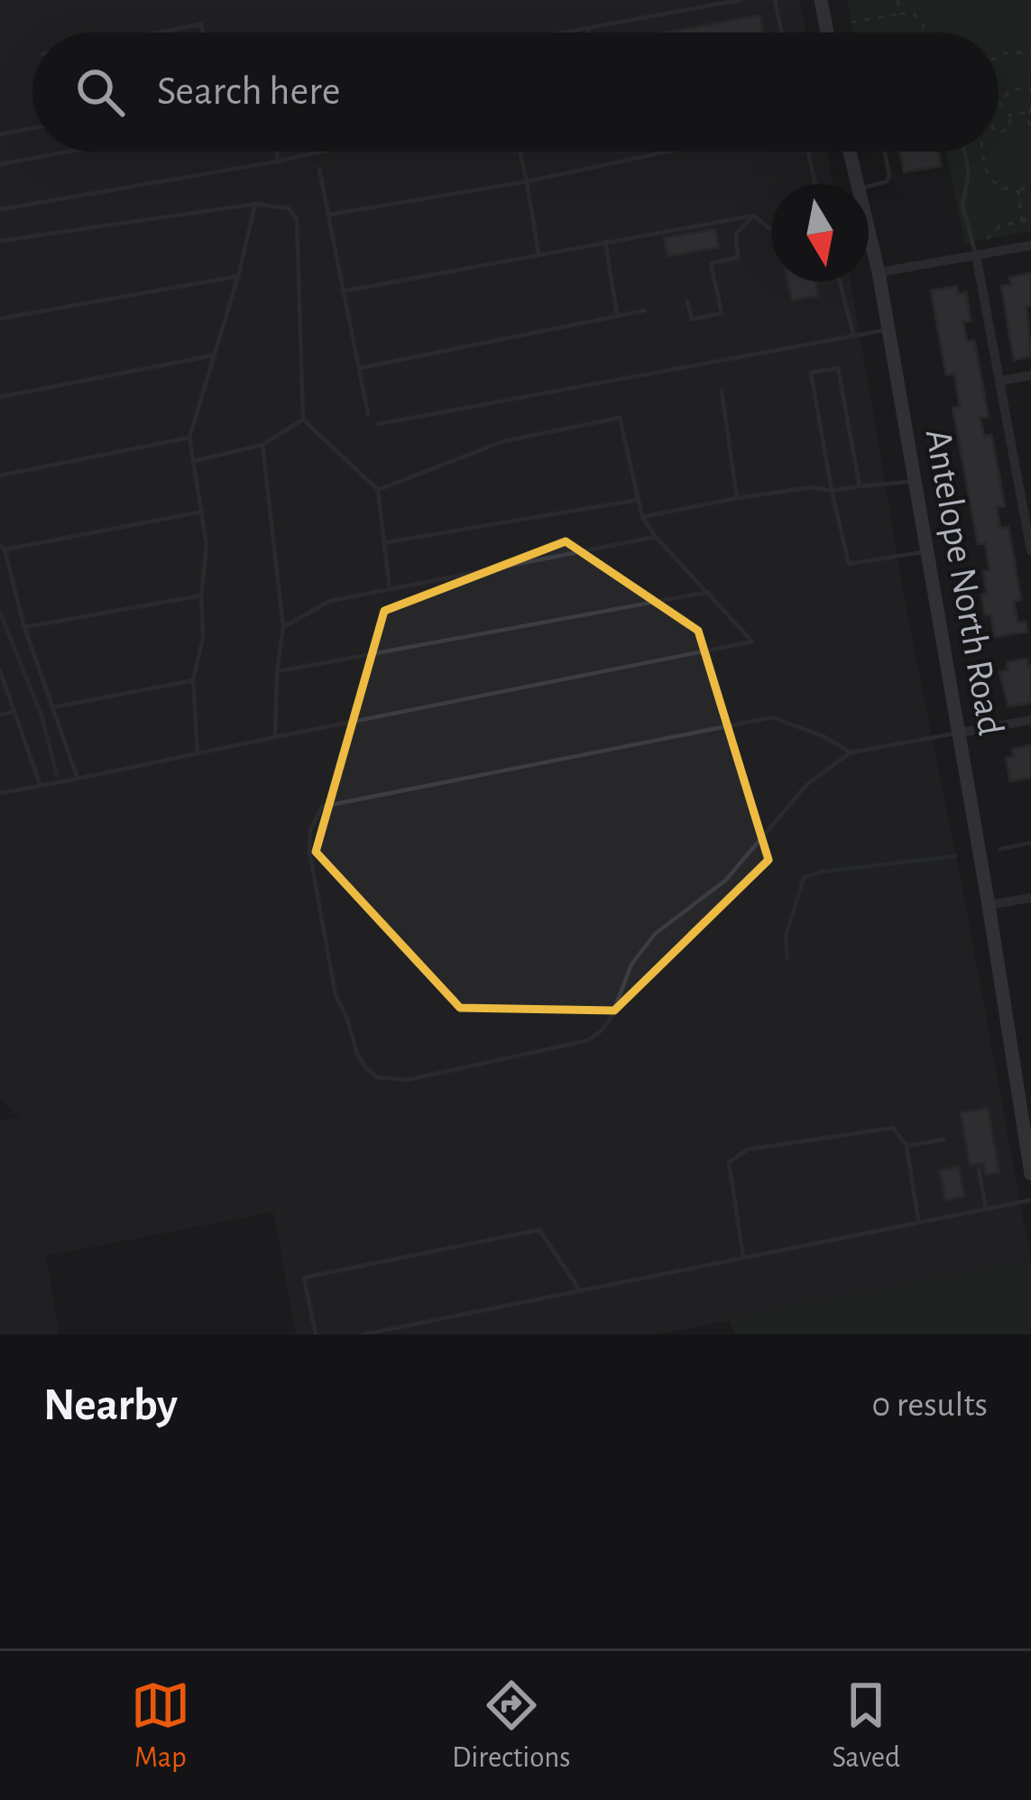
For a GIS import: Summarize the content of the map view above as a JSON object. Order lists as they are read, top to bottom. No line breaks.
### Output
{"streets":{"main road":["Antelope North Road"]},"north":"bottom","page":{"search":"Search here","heading":["Nearby","0 results"],"nav":["Map","Directions","Saved"]}}
